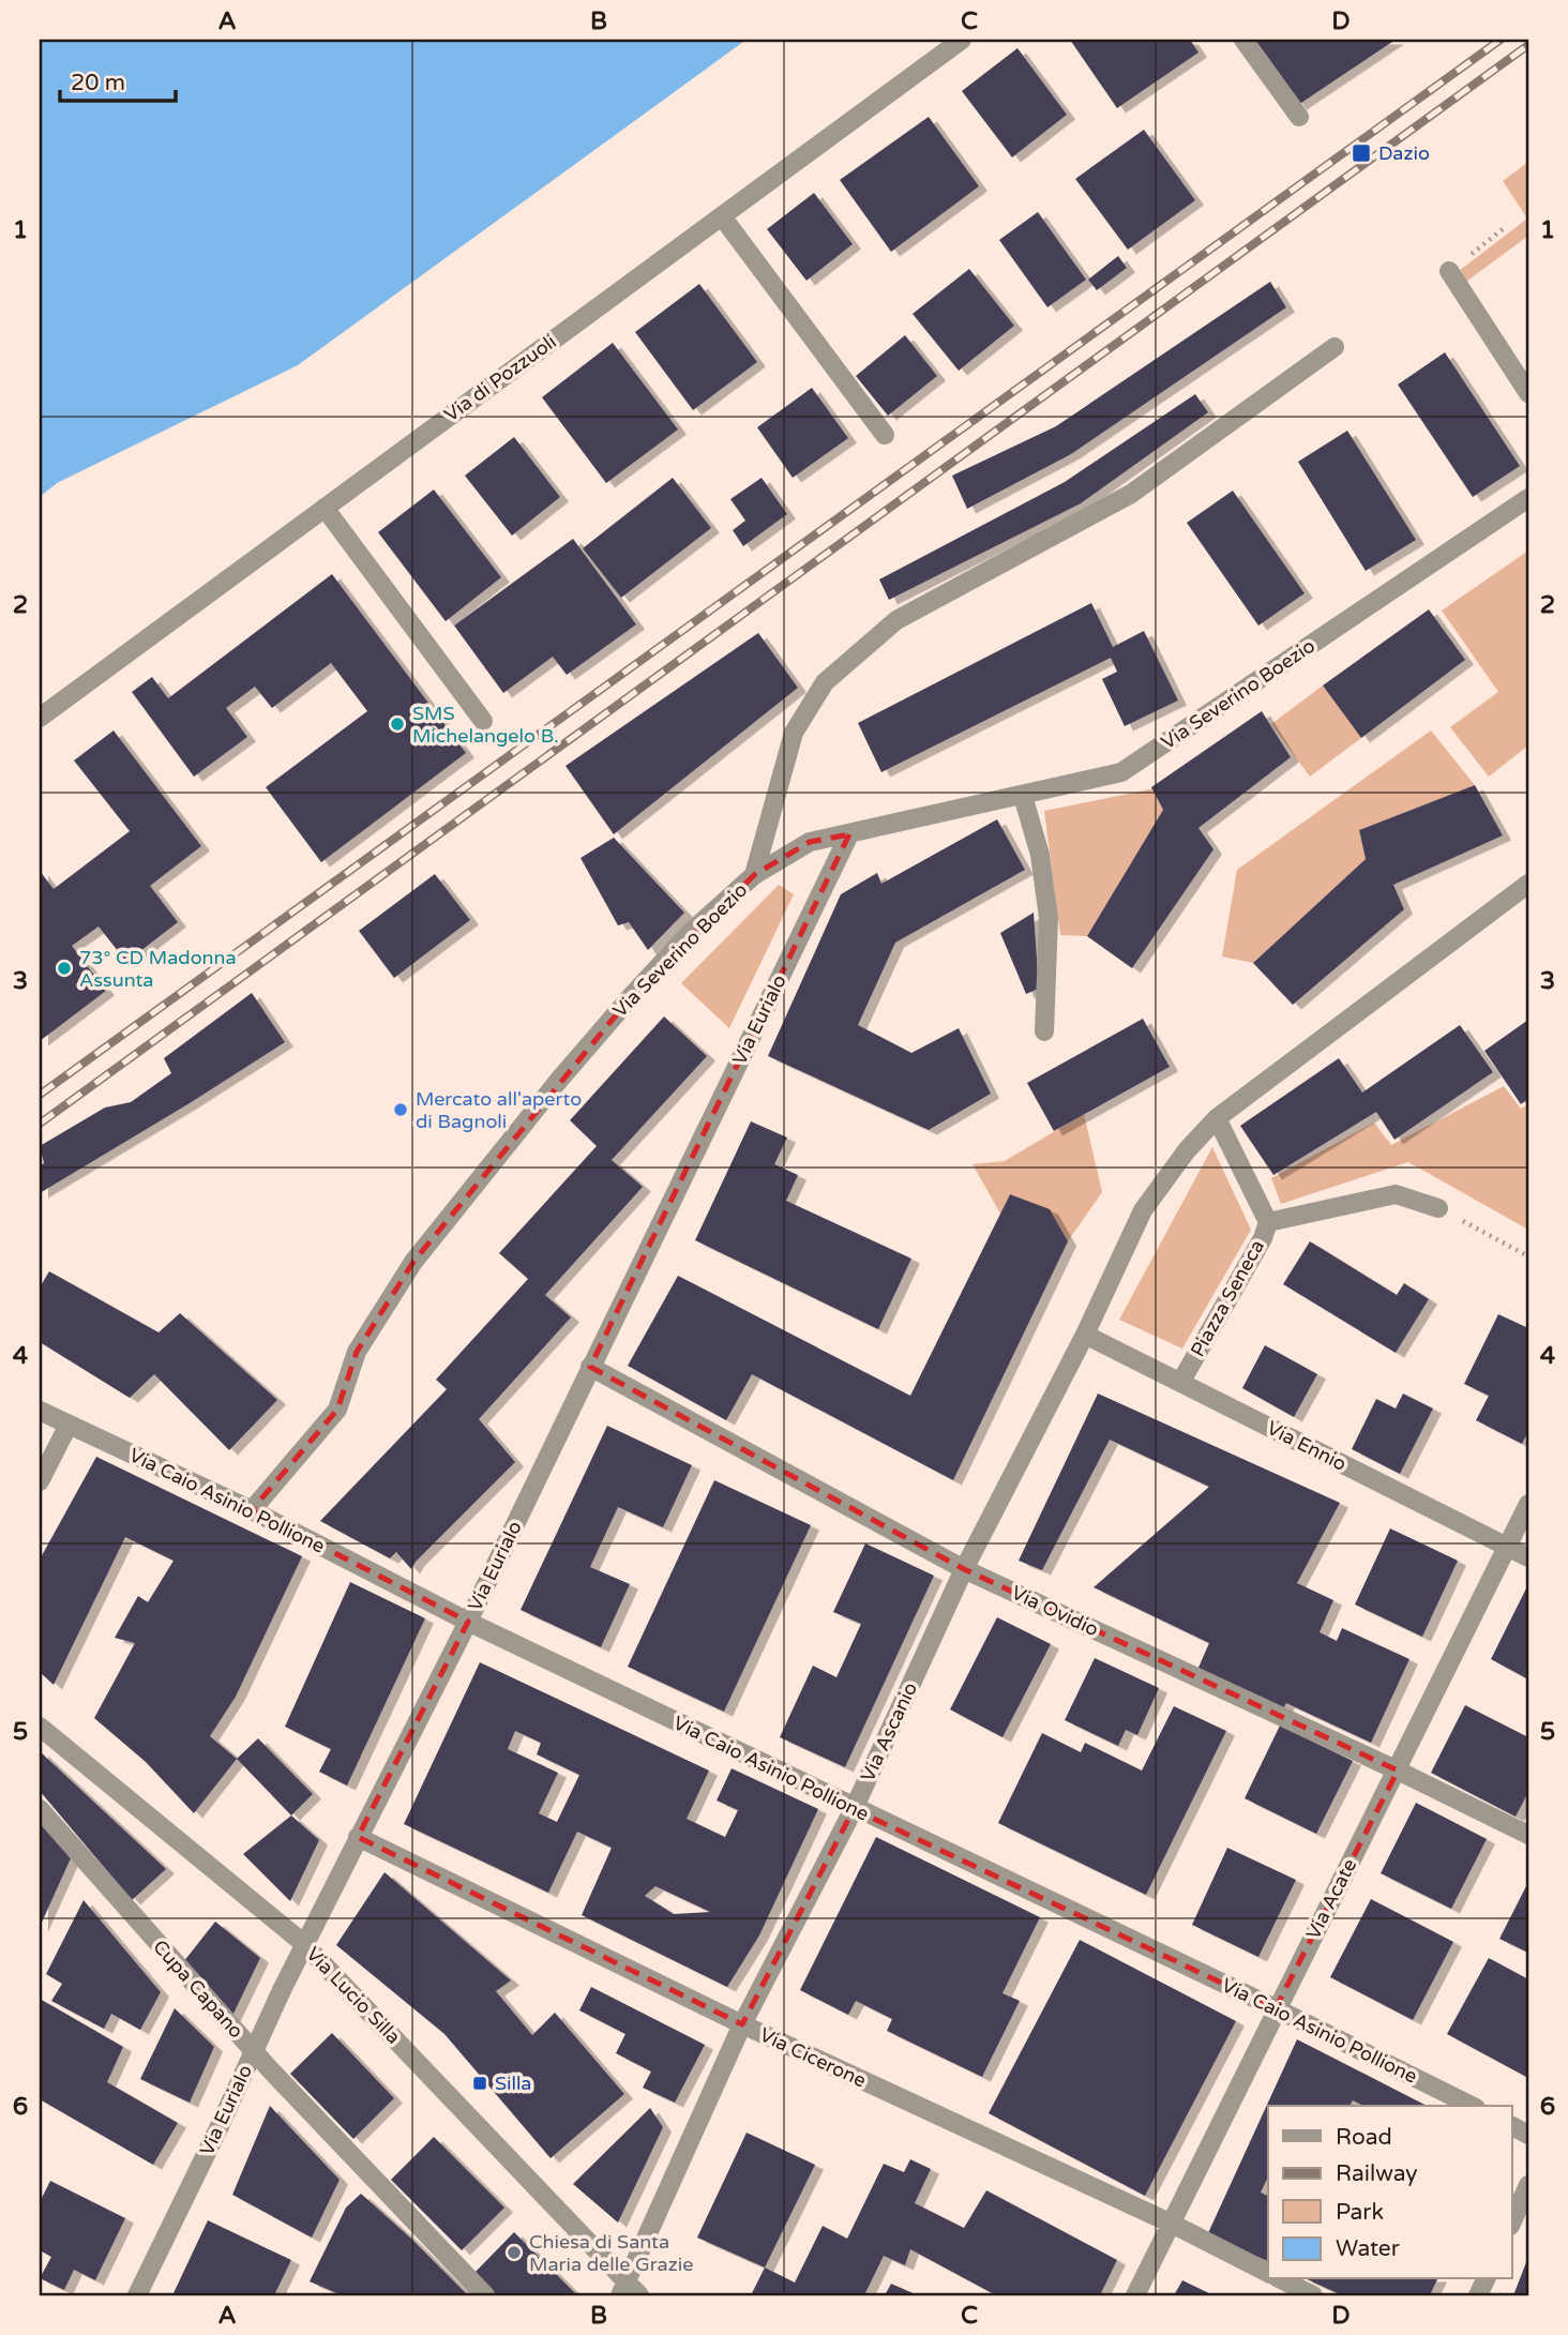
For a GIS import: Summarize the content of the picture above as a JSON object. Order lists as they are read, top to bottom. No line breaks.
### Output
{"streets":{"street":["Via di Pozzuoli","Via Severino Boezio","Via Eurialo","Piazza Seneca","Via Ennio","Via Caio Asinio Pollione","Via Ovidio","Via Ascanio","Via Acate","Cupa Capano","Via Lucio Silla","Via Cicerone"]},"crossings":[["Via Severino Boezio","Via Eurialo"],["Via Severino Boezio","Via Caio Asinio Pollione"],["Via Eurialo","Via Caio Asinio Pollione"],["Via Eurialo","Via Ovidio"],["Via Eurialo","Via Lucio Silla"],["Via Eurialo","Via Cicerone"],["Piazza Seneca","Via Ennio"],["Via Ennio","Via Ascanio"],["Via Ennio","Via Acate"],["Via Caio Asinio Pollione","Via Ascanio"],["Via Caio Asinio Pollione","Via Acate"],["Via Ovidio","Via Ascanio"],["Via Ovidio","Via Acate"],["Via Ascanio","Via Lucio Silla"],["Via Ascanio","Via Cicerone"],["Via Acate","Via Cicerone"]],"places":{"transit":["Dazio","Silla"],"other":["SMS Michelangelo B.","73° CD Madonna Assunta","Mercato all'aperto di Bagnoli","Chiesa di Santa Maria delle Grazie"]},"legend":["Road","Railway","Park","Water"],"scale_bar":"20 m","grid":{"columns":["A","B","C","D"],"rows":["1","2","3","4","5","6"]}}
